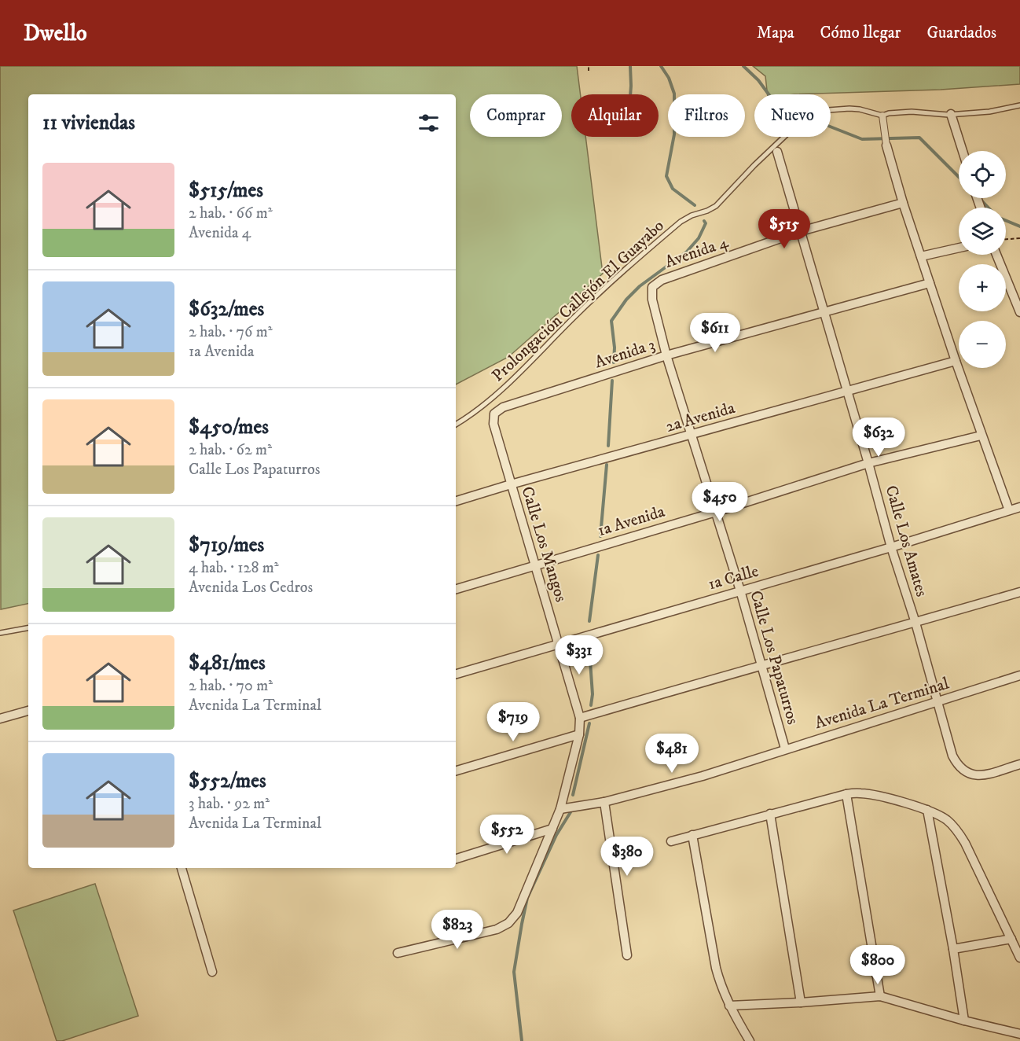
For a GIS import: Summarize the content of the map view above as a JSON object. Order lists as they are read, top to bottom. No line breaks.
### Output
{"streets":{"street":["Avenida 4","Avenida 3","2a Avenida","1a Avenida","Calle Los Amates","Calle Los Mangos","1a Calle","Calle Los Papaturros","Avenida La Terminal"],"lane":["Prolongación Callejón El Guayabo"]},"crossings":[["Avenida 4","Calle Los Amates"],["Avenida 4","Calle Los Papaturros"],["Avenida 3","Calle Los Amates"],["Avenida 3","Calle Los Mangos"],["Avenida 3","Calle Los Papaturros"],["2a Avenida","Calle Los Amates"],["2a Avenida","Calle Los Mangos"],["2a Avenida","Calle Los Papaturros"],["1a Avenida","Calle Los Amates"],["1a Avenida","Calle Los Mangos"],["1a Avenida","Calle Los Papaturros"],["Calle Los Amates","1a Calle"],["Calle Los Amates","Avenida La Terminal"],["Calle Los Mangos","1a Calle"],["Calle Los Mangos","Avenida La Terminal"],["1a Calle","Calle Los Papaturros"],["Calle Los Papaturros","Avenida La Terminal"]],"page":{"header":"Dwello","nav":["Mapa","Cómo llegar","Guardados"],"chip":["Comprar","Alquilar","Filtros","Nuevo"],"heading":"11 viviendas","map_buttons":["+","−"],"list":[{"name":"$515/mes","note":"2 hab. · 66 m² · Avenida 4"},{"name":"$632/mes","note":"2 hab. · 76 m² · 1a Avenida"},{"name":"$450/mes","note":"2 hab. · 62 m² · Calle Los Papaturros"},{"name":"$719/mes","note":"4 hab. · 128 m² · Avenida Los Cedros"},{"name":"$481/mes","note":"2 hab. · 70 m² · Avenida La Terminal"},{"name":"$552/mes","note":"3 hab. · 92 m² · Avenida La Terminal"}],"price":["$515","$611","$632","$450","$331","$719","$481","$552","$380","$823","$800"]}}
